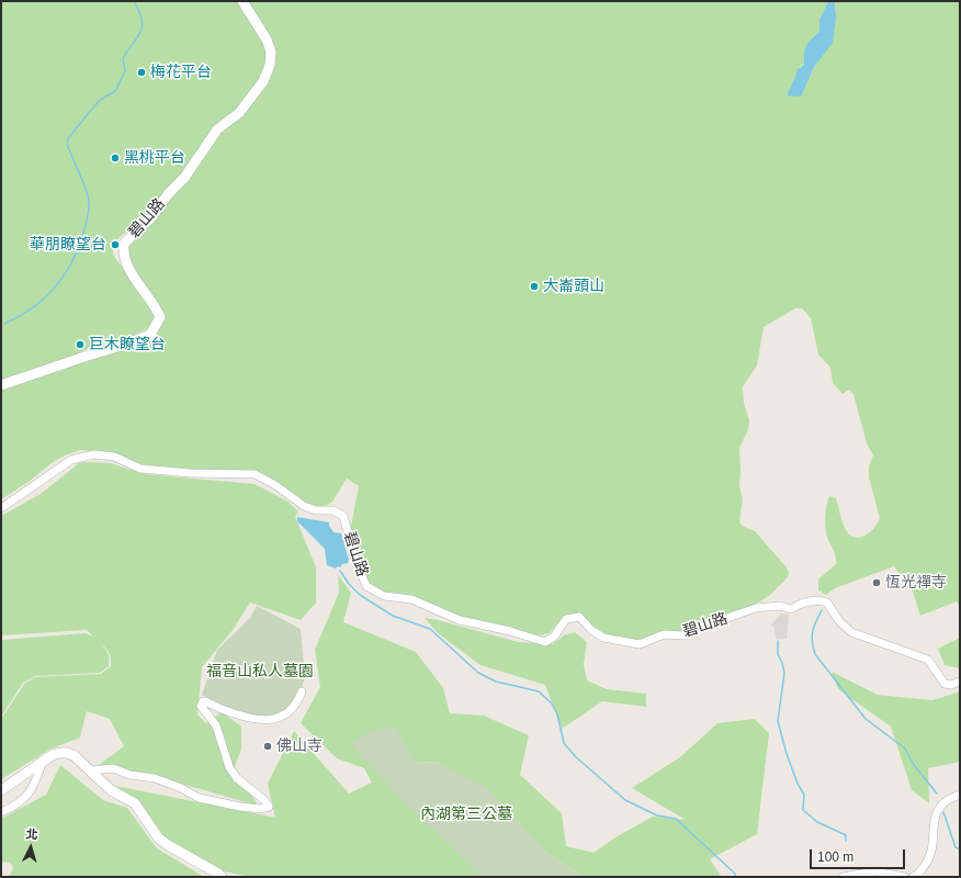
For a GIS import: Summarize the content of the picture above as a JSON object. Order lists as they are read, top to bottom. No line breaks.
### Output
{"streets":{"street":["碧山路"]},"parks":["福音山私人墓園","內湖第三公墓"],"places":["梅花平台","黑桃平台","華朋瞭望台","大崙頭山","巨木瞭望台","恆光禪寺","佛山寺"],"scale_bar":"100 m","north":"top"}
